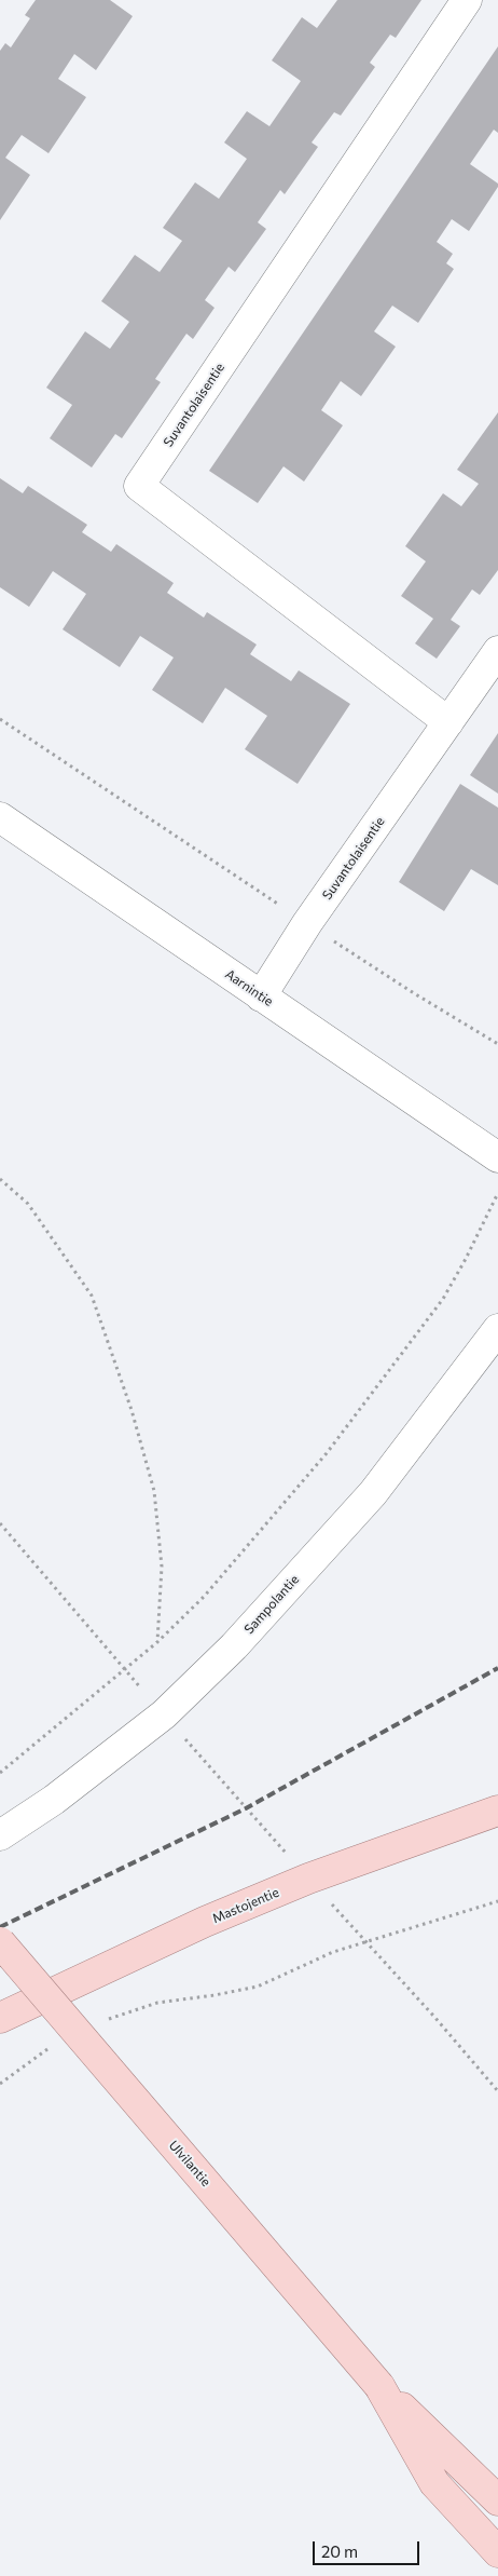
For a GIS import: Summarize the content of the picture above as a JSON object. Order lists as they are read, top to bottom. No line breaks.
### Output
{"streets":{"main road":["Mastojentie","Ulvilantie"],"street":["Suvantolaisentie","Aarnintie","Sampolantie"]},"crossings":[["Suvantolaisentie","Aarnintie"]],"scale_bar":"20 m"}
